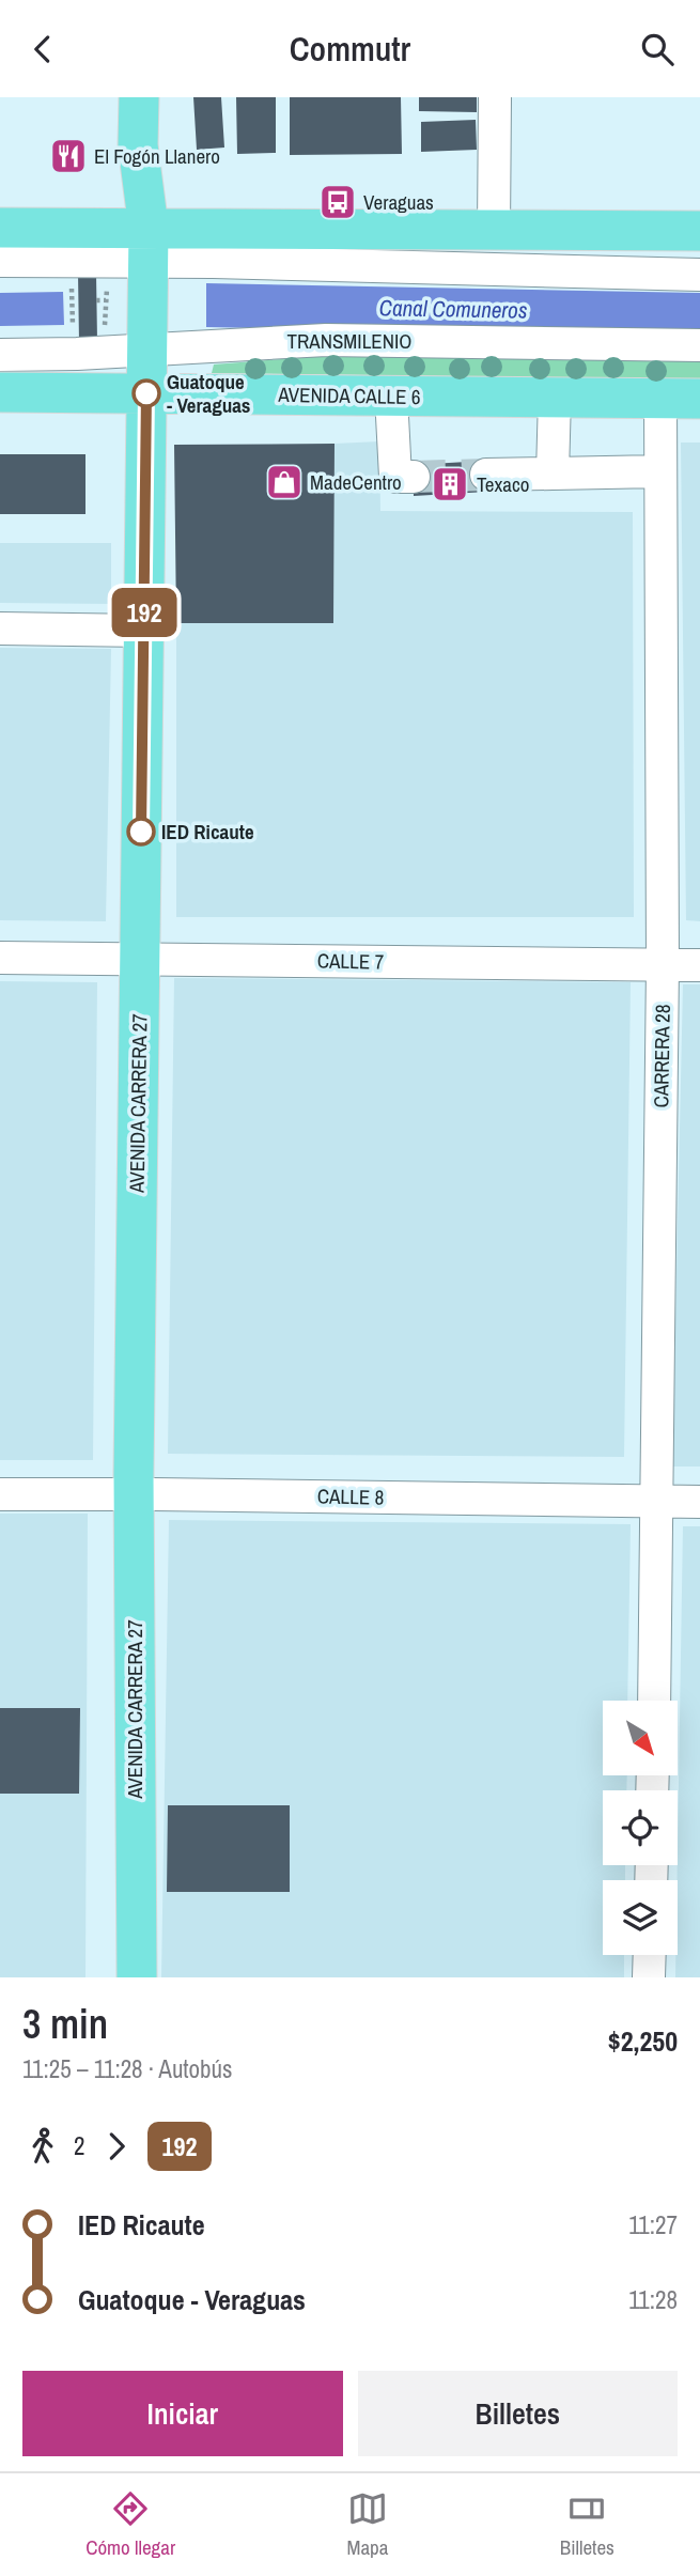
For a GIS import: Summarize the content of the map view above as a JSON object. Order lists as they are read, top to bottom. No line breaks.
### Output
{"streets":{"main road":["AVENIDA CALLE 6","AVENIDA CARRERA 27"],"street":["TRANSMILENIO","CALLE 7","CARRERA 28","CALLE 8"]},"crossings":[["TRANSMILENIO","AVENIDA CARRERA 27"],["AVENIDA CALLE 6","CARRERA 28"],["AVENIDA CALLE 6","AVENIDA CARRERA 27"],["CALLE 7","CARRERA 28"],["CALLE 7","AVENIDA CARRERA 27"],["CARRERA 28","CALLE 8"],["AVENIDA CARRERA 27","CALLE 8"]],"water":["Canal Comuneros"],"places":{"restaurant":["El Fogón Llanero"],"bus stop":["Veraguas"],"other":["Guatoque - Veraguas","IED Ricaute"],"shop":["MadeCentro"],"building":["Texaco"]},"lines":["bus line 192"],"north":"bottom right","page":{"header":"Commutr","on_map":"192","heading":["3 min","11:25 – 11:28 · Autobús","$2,250"],"legs":["2","192"],"list":[{"name":"IED Ricaute","value":"11:27"},{"name":"Guatoque - Veraguas","value":"11:28"}],"buttons":["Iniciar","Billetes"],"tabs":["Cómo llegar","Mapa","Billetes"]}}
